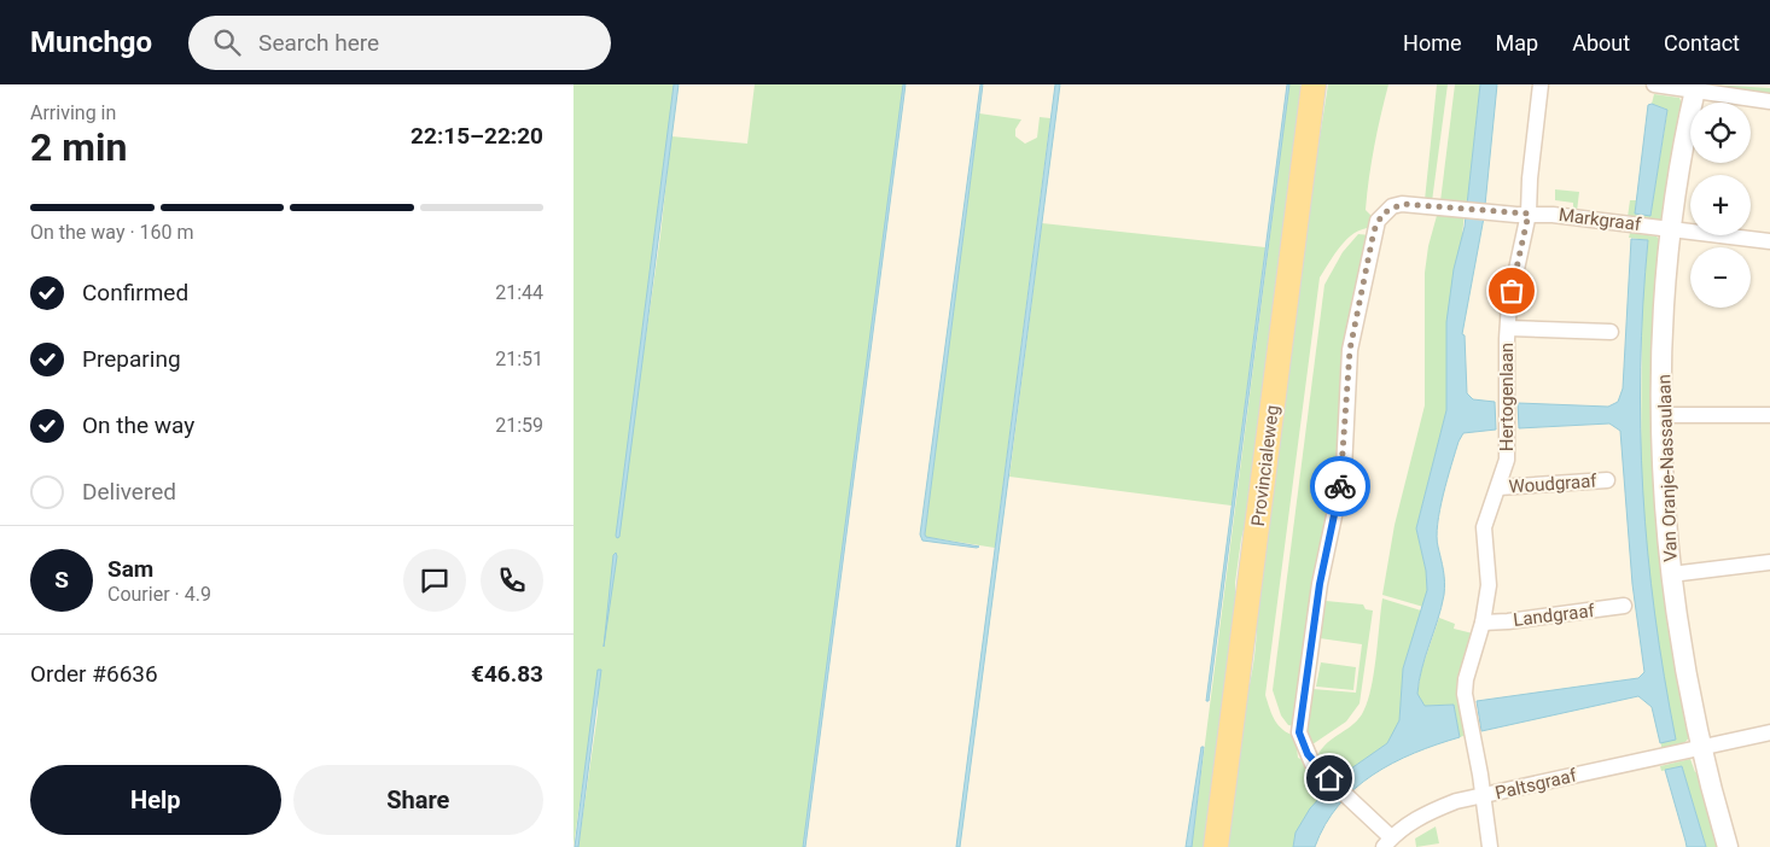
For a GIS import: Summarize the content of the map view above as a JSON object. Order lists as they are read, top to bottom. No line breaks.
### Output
{"streets":{"main road":["Provincialeweg"],"street":["Markgraaf","Hertogenlaan","Van Oranje-Nassaulaan","Woudgraaf","Landgraaf","Paltsgraaf"]},"crossings":[["Markgraaf","Hertogenlaan"],["Markgraaf","Van Oranje-Nassaulaan"],["Markgraaf","Paltsgraaf"],["Hertogenlaan","Woudgraaf"],["Hertogenlaan","Landgraaf"],["Hertogenlaan","Paltsgraaf"],["Van Oranje-Nassaulaan","Paltsgraaf"]],"page":{"header":"Munchgo","search":"Search here","nav":["Home","Map","About","Contact"],"heading":["2 min","Arriving in","22:15–22:20"],"panel":["Sam","Courier · 4.9","Order #6636","€46.83"],"map_buttons":["+","−"],"bar":"On the way · 160 m","list":[["Confirmed","21:44"],["Preparing","21:51"],["On the way","21:59"],"Delivered"],"round":"S","buttons":["Help","Share"]}}
